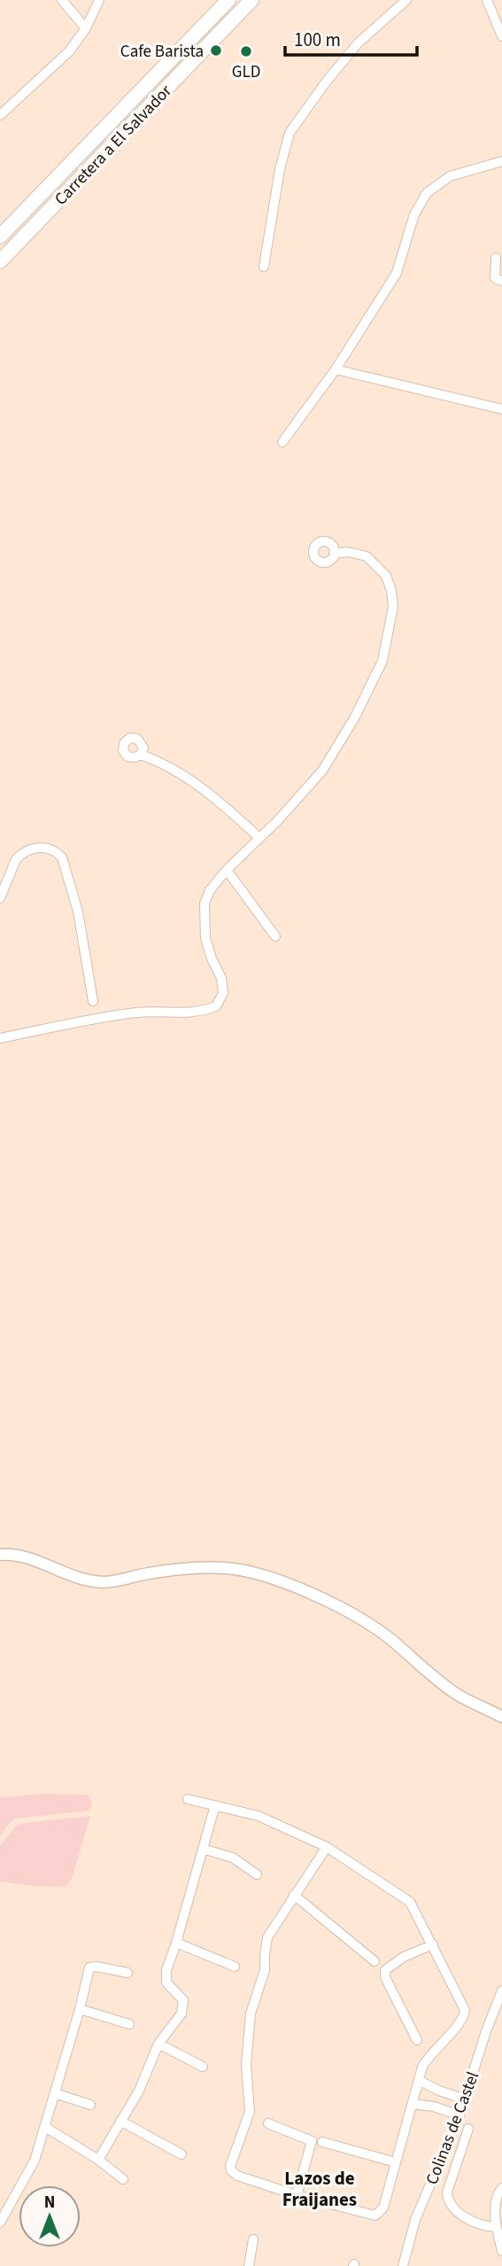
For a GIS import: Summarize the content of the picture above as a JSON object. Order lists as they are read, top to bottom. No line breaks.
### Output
{"streets":{"highway":["Carretera a El Salvador"],"street":["Colinas de Castel"]},"districts":["Lazos de Fraijanes"],"places":["Cafe Barista","GLD"],"scale_bar":"100 m","north":"top"}
